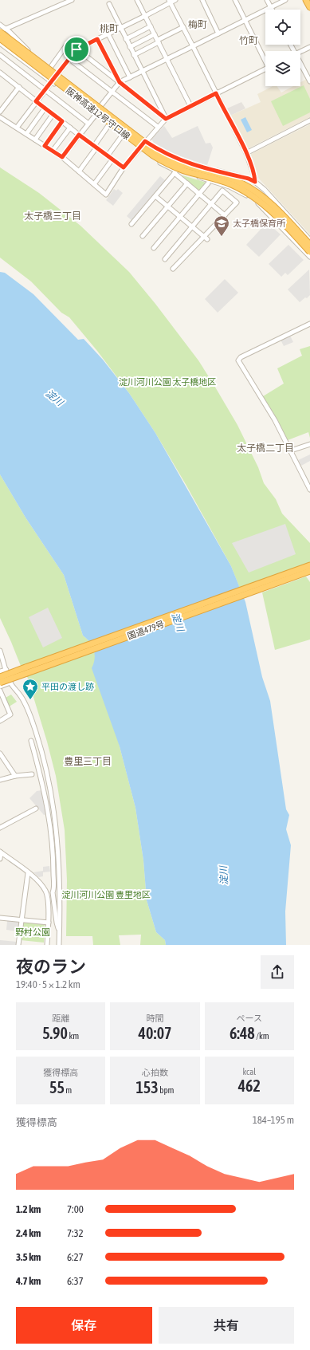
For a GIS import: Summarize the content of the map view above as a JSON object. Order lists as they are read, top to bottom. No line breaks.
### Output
{"streets":{"highway":["阪神高速12号守口線","国道479号"]},"districts":["梅町","桃町","竹町","太子橋三丁目","太子橋二丁目","豊里三丁目"],"water":["淀川"],"parks":["淀川河川公園 太子橋地区","淀川河川公園 豊里地区","野村公園"],"places":{"school or university":["太子橋保育所"],"place":["平田の渡し跡"]},"page":{"heading":["夜のラン","19:40 · 5 × 1.2 km"],"stats":[["距離","5.90 km"],["時間","40:07"],["ペース","6:48 /km"],["獲得標高","55 m"],["心拍数","153 bpm"],["kcal","462"]],"chart":["獲得標高","184–195 m"],"list":[{"name":"1.2 km","note":"7:00"},{"name":"2.4 km","note":"7:32"},{"name":"3.5 km","note":"6:27"},{"name":"4.7 km","note":"6:37"}],"buttons":["保存","共有"]}}
